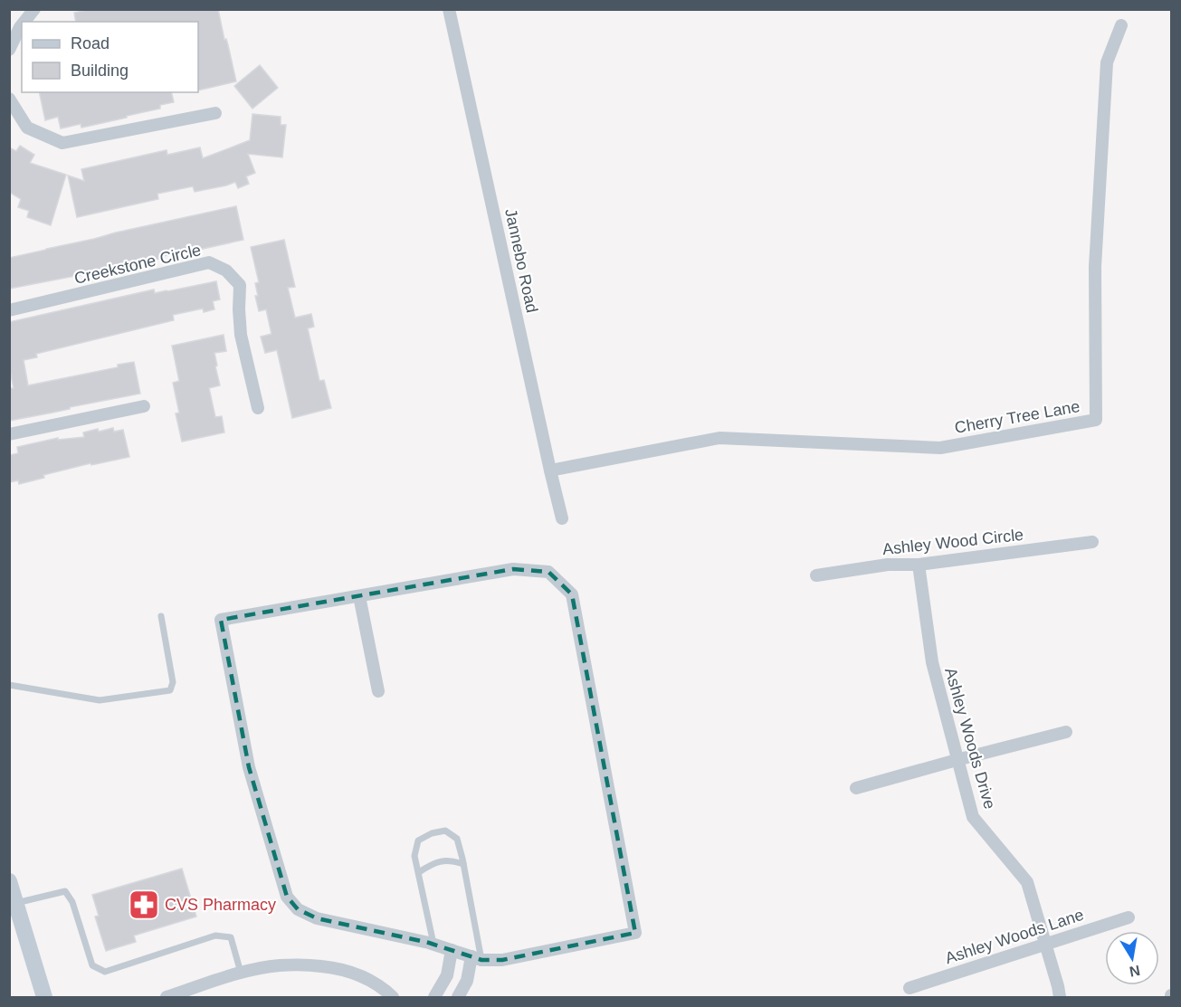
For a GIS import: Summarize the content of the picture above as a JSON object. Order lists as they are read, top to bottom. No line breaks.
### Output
{"streets":{"street":["Jannebo Road","Creekstone Circle","Cherry Tree Lane","Ashley Wood Circle","Ashley Woods Drive","Ashley Woods Lane"]},"crossings":[["Jannebo Road","Cherry Tree Lane"],["Ashley Wood Circle","Ashley Woods Drive"],["Ashley Woods Drive","Ashley Woods Lane"]],"places":{"pharmacy":["CVS Pharmacy"]},"legend":["Road","Building"],"north":"bottom"}
